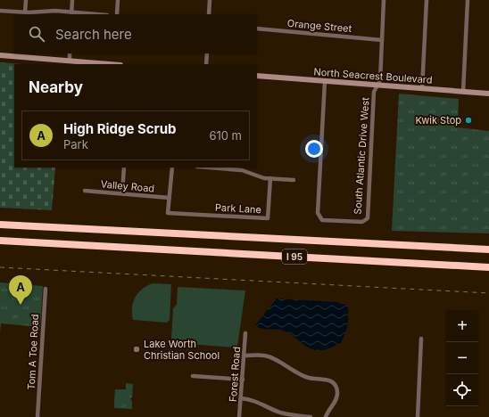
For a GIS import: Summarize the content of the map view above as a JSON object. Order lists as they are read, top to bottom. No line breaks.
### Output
{"streets":{"highway":["I 95"],"street":["Orange Street","North Seacrest Boulevard","South Atlantic Drive West","Valley Road","Park Lane","Tom A Toe Road","Forest Road"]},"crossings":[["North Seacrest Boulevard","South Atlantic Drive West"],["Valley Road","Park Lane"]],"places":["Kwik Stop","Lake Worth Christian School"],"page":{"search":"Search here","heading":"Nearby","list":[{"mark":"A","name":"High Ridge Scrub","note":"Park","value":"610 m"}],"pins":"A","map_buttons":["+","−"]}}
